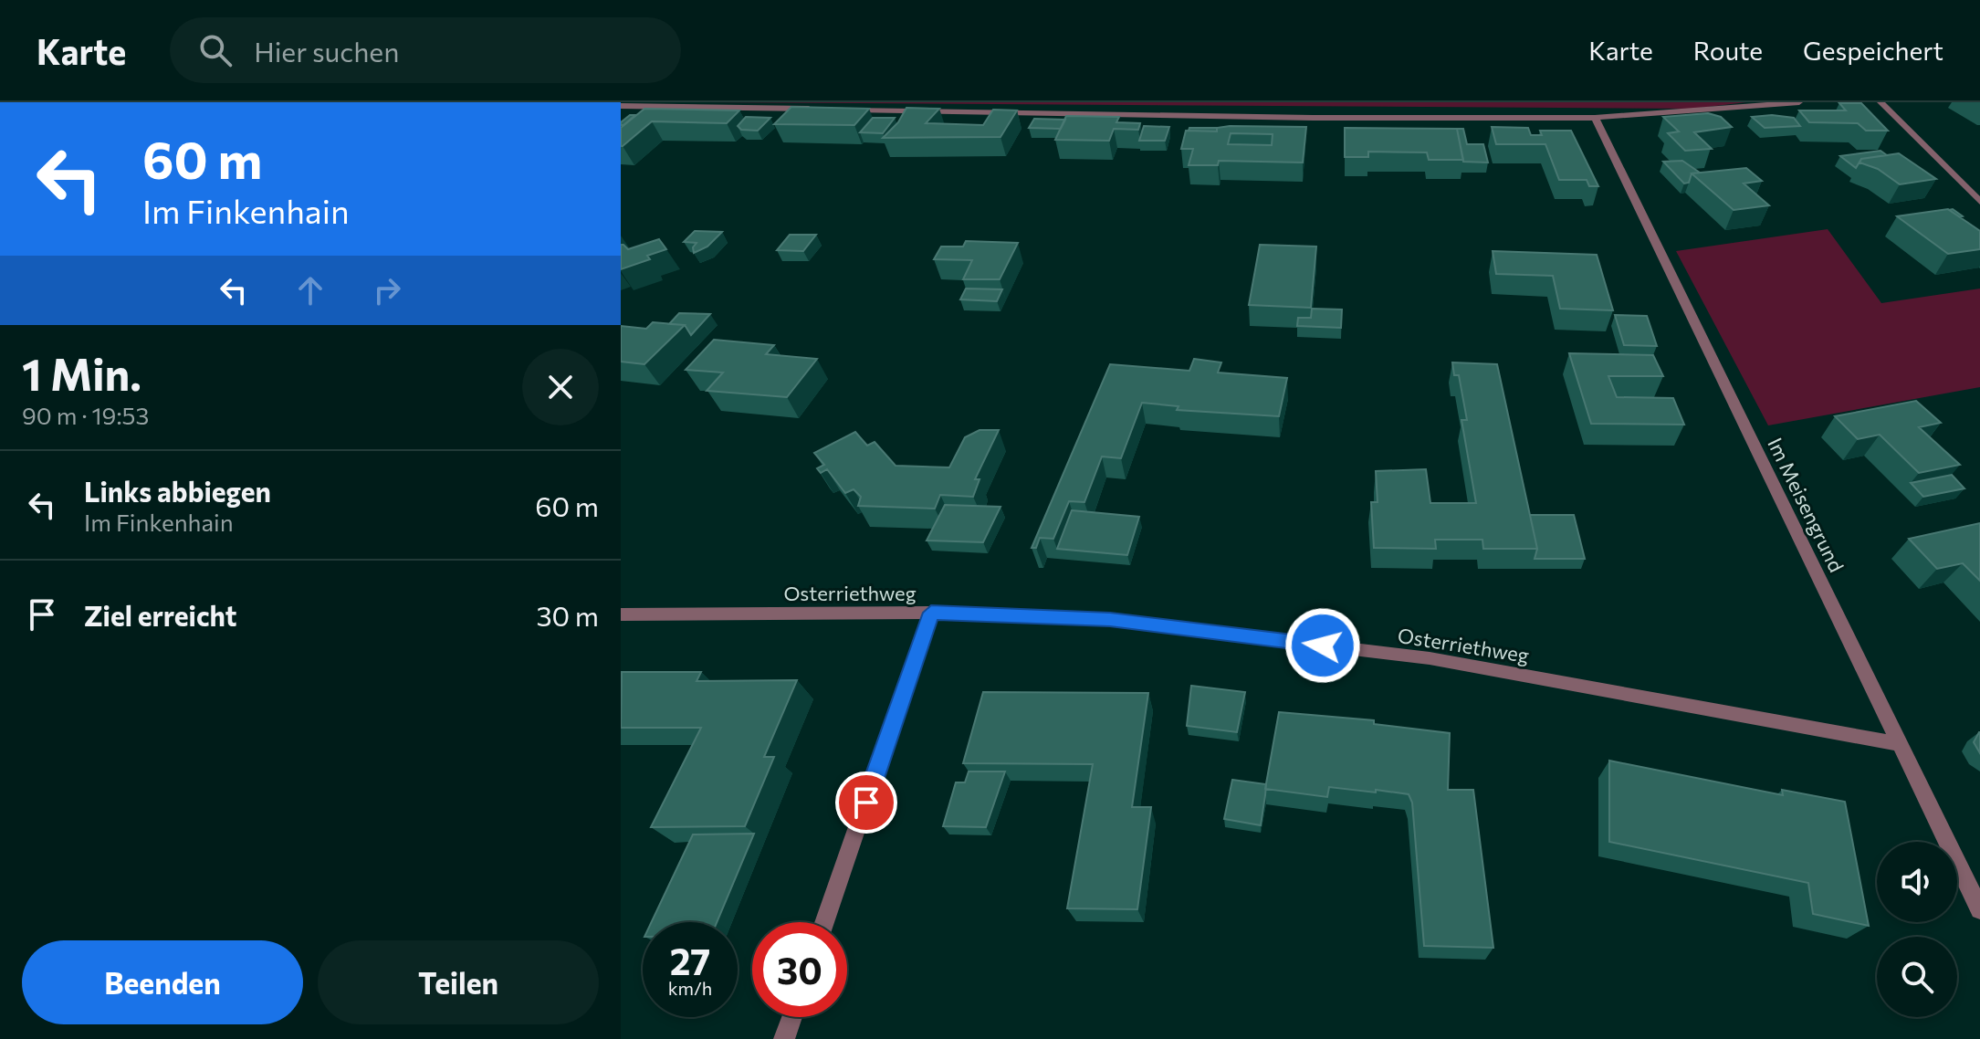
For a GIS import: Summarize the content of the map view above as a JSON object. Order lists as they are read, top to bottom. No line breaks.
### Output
{"streets":{"street":["Im Meisengrund","Osterriethweg"]},"crossings":[["Im Meisengrund","Osterriethweg"]],"page":{"header":"Karte","search":"Hier suchen","nav":["Karte","Route","Gespeichert"],"turn":["60 m","Im Finkenhain"],"heading":["1 Min.","90 m · 19:53"],"list":[{"name":"Links abbiegen","note":"Im Finkenhain","value":"60 m"},{"name":"Ziel erreicht","value":"30 m"}],"speed":"27 km/h","limit":"30","buttons":["Beenden","Teilen"]}}
